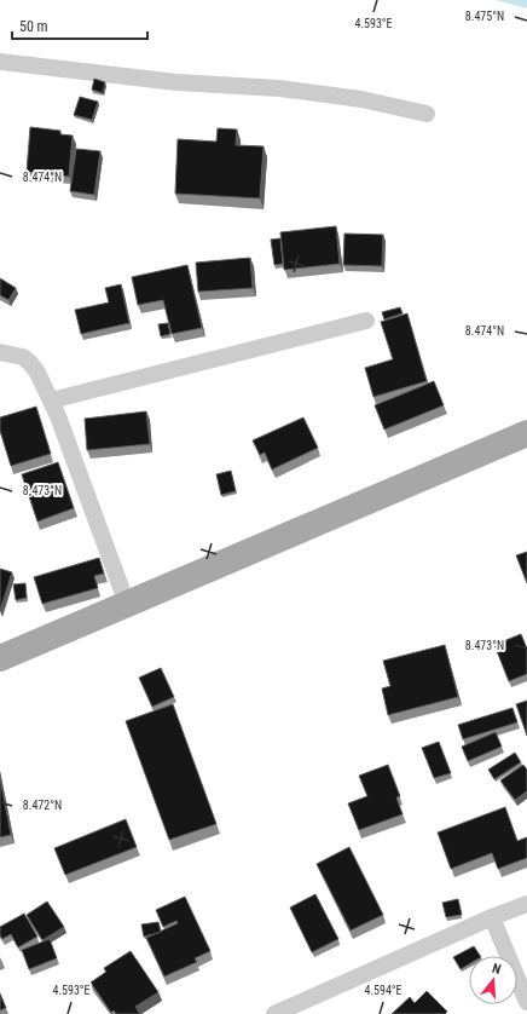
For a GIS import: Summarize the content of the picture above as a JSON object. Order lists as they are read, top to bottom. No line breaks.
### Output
{"scale_bar":"50 m","north":"top","coordinates":["8.475°N","4.593°E","8.474°N","8.473°N","8.472°N","4.594°E"]}
